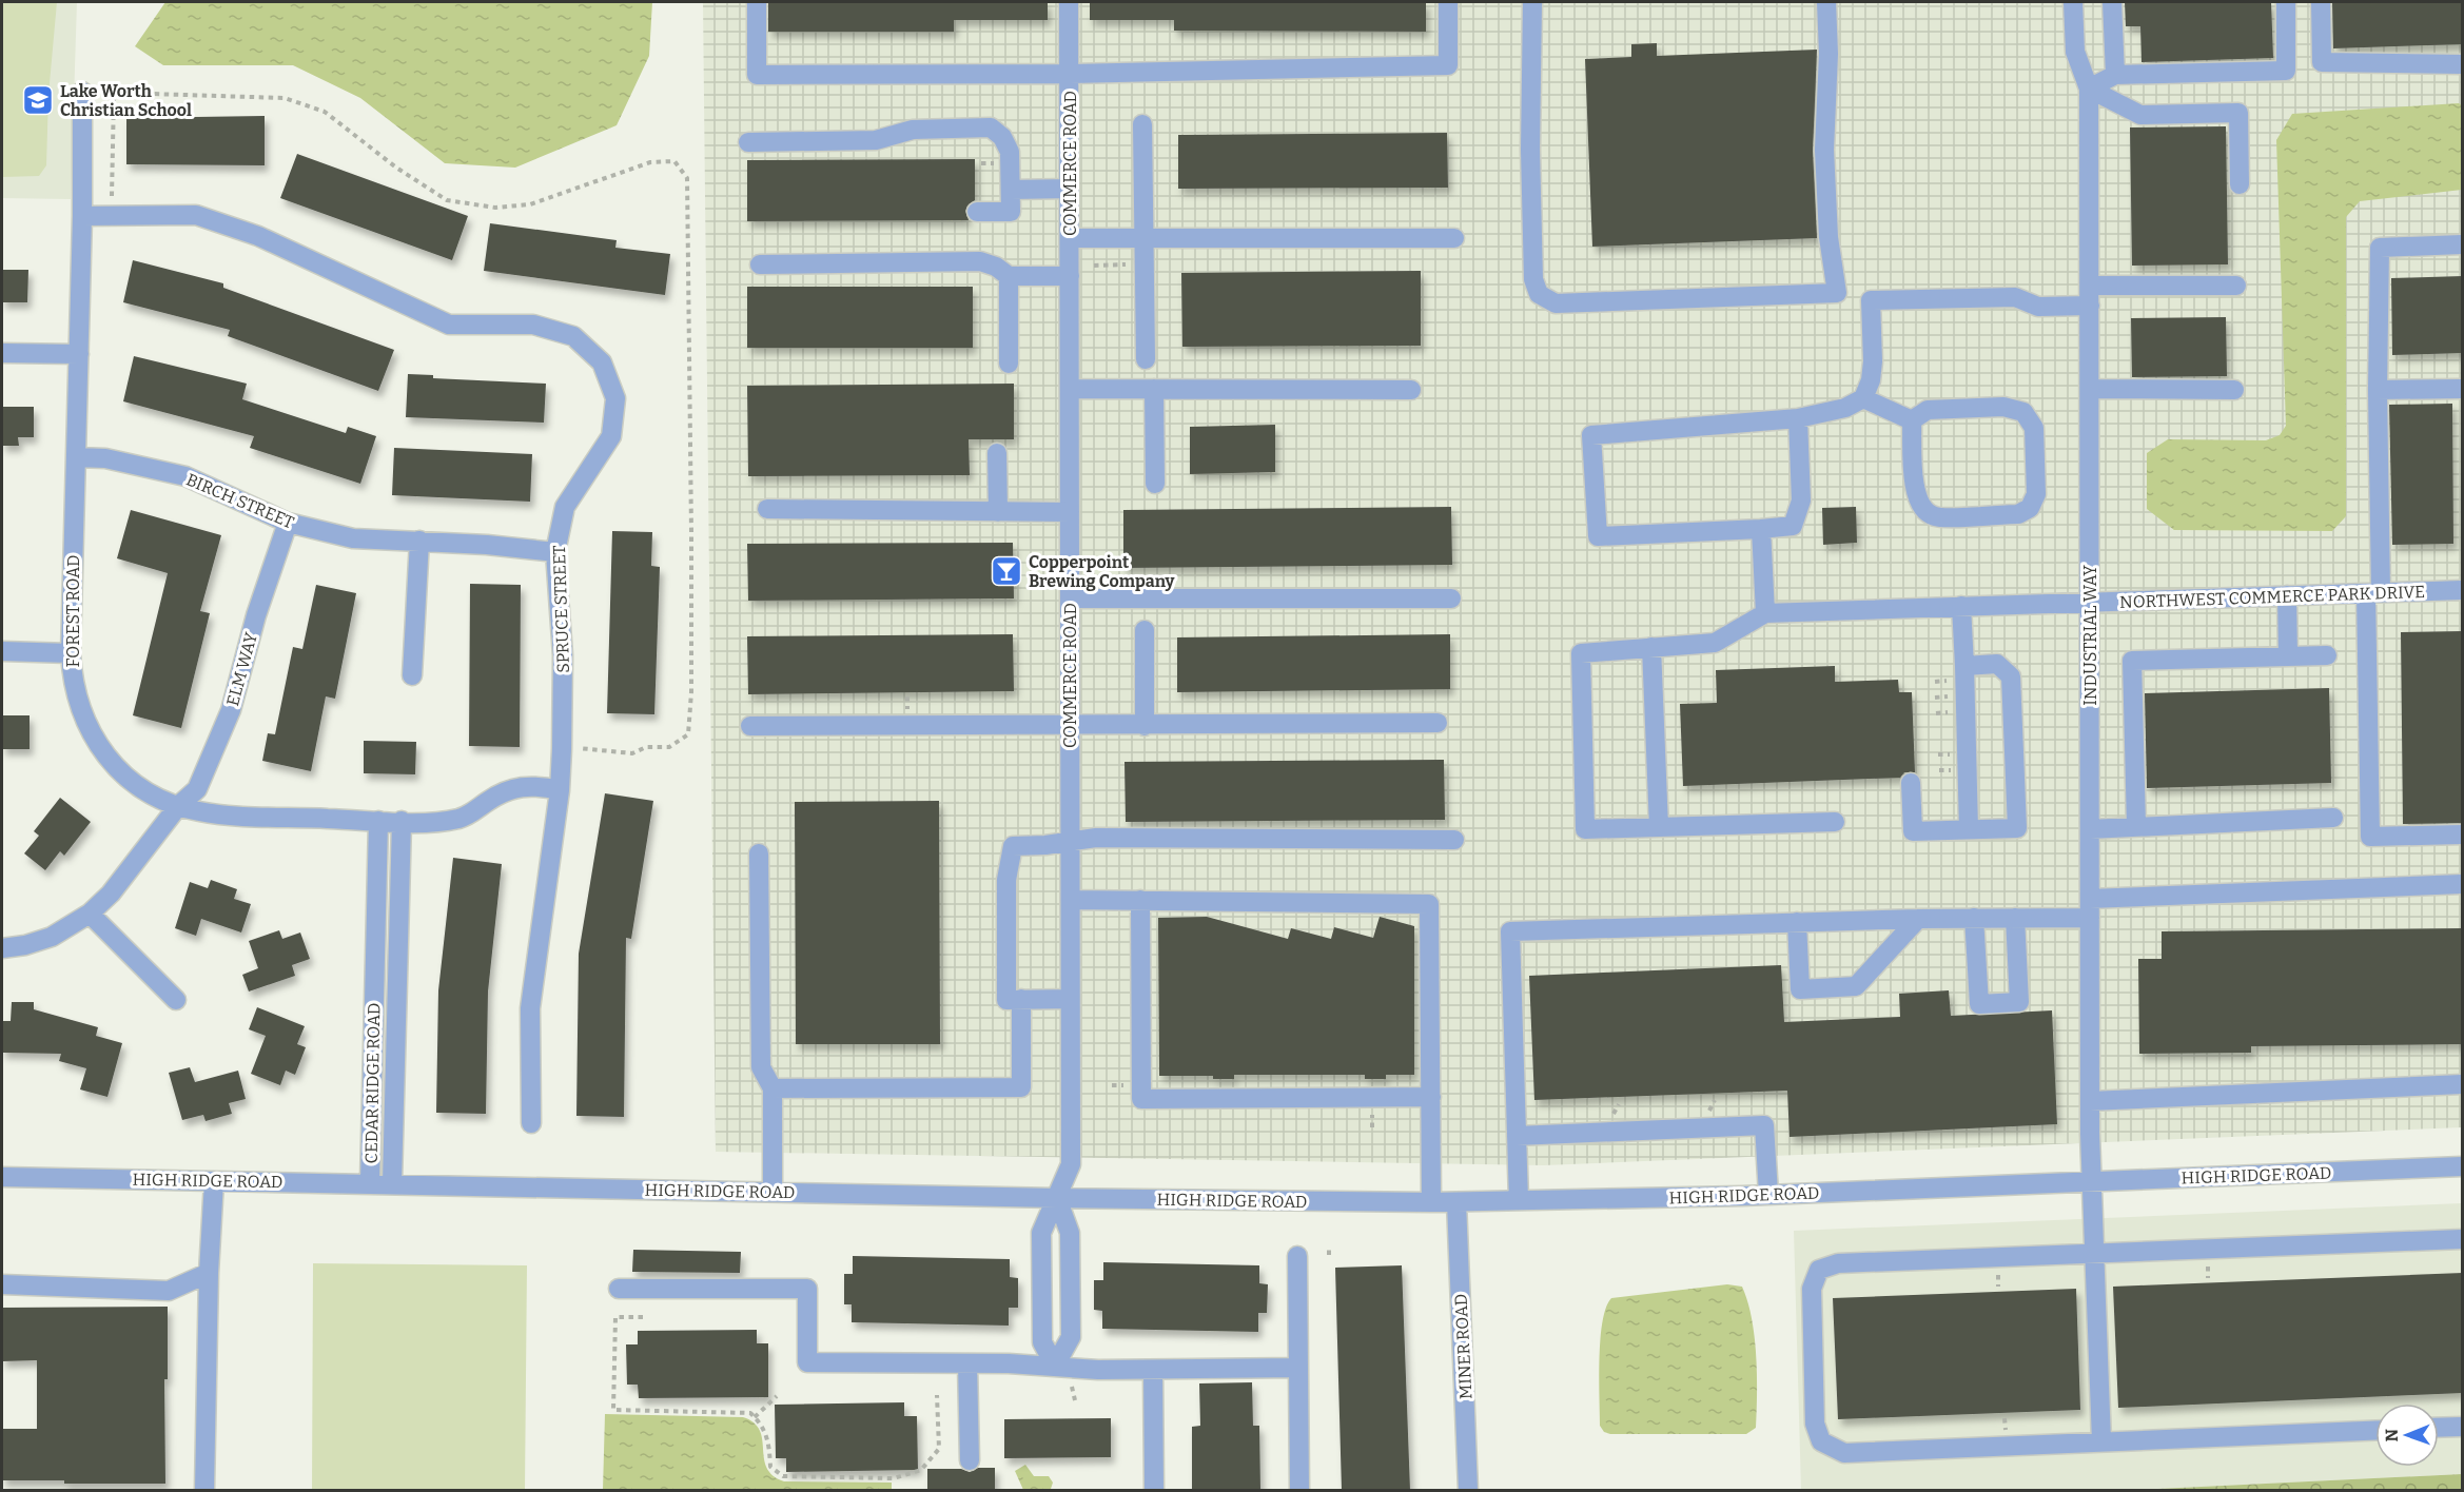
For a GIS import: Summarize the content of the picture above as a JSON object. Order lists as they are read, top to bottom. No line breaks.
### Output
{"streets":{"street":["COMMERCE ROAD","BIRCH STREET","NORTHWEST COMMERCE PARK DRIVE","SPRUCE STREET","FOREST ROAD","INDUSTRIAL WAY","ELM WAY","CEDAR RIDGE ROAD","HIGH RIDGE ROAD","MINER ROAD"]},"crossings":[["COMMERCE ROAD","HIGH RIDGE ROAD"],["BIRCH STREET","SPRUCE STREET"],["BIRCH STREET","FOREST ROAD"],["BIRCH STREET","ELM WAY"],["NORTHWEST COMMERCE PARK DRIVE","INDUSTRIAL WAY"],["SPRUCE STREET","FOREST ROAD"],["FOREST ROAD","ELM WAY"],["FOREST ROAD","CEDAR RIDGE ROAD"],["INDUSTRIAL WAY","HIGH RIDGE ROAD"],["CEDAR RIDGE ROAD","HIGH RIDGE ROAD"],["HIGH RIDGE ROAD","MINER ROAD"]],"places":{"school or university":["Lake Worth Christian School"],"bar":["Copperpoint Brewing Company"]},"north":"left"}
